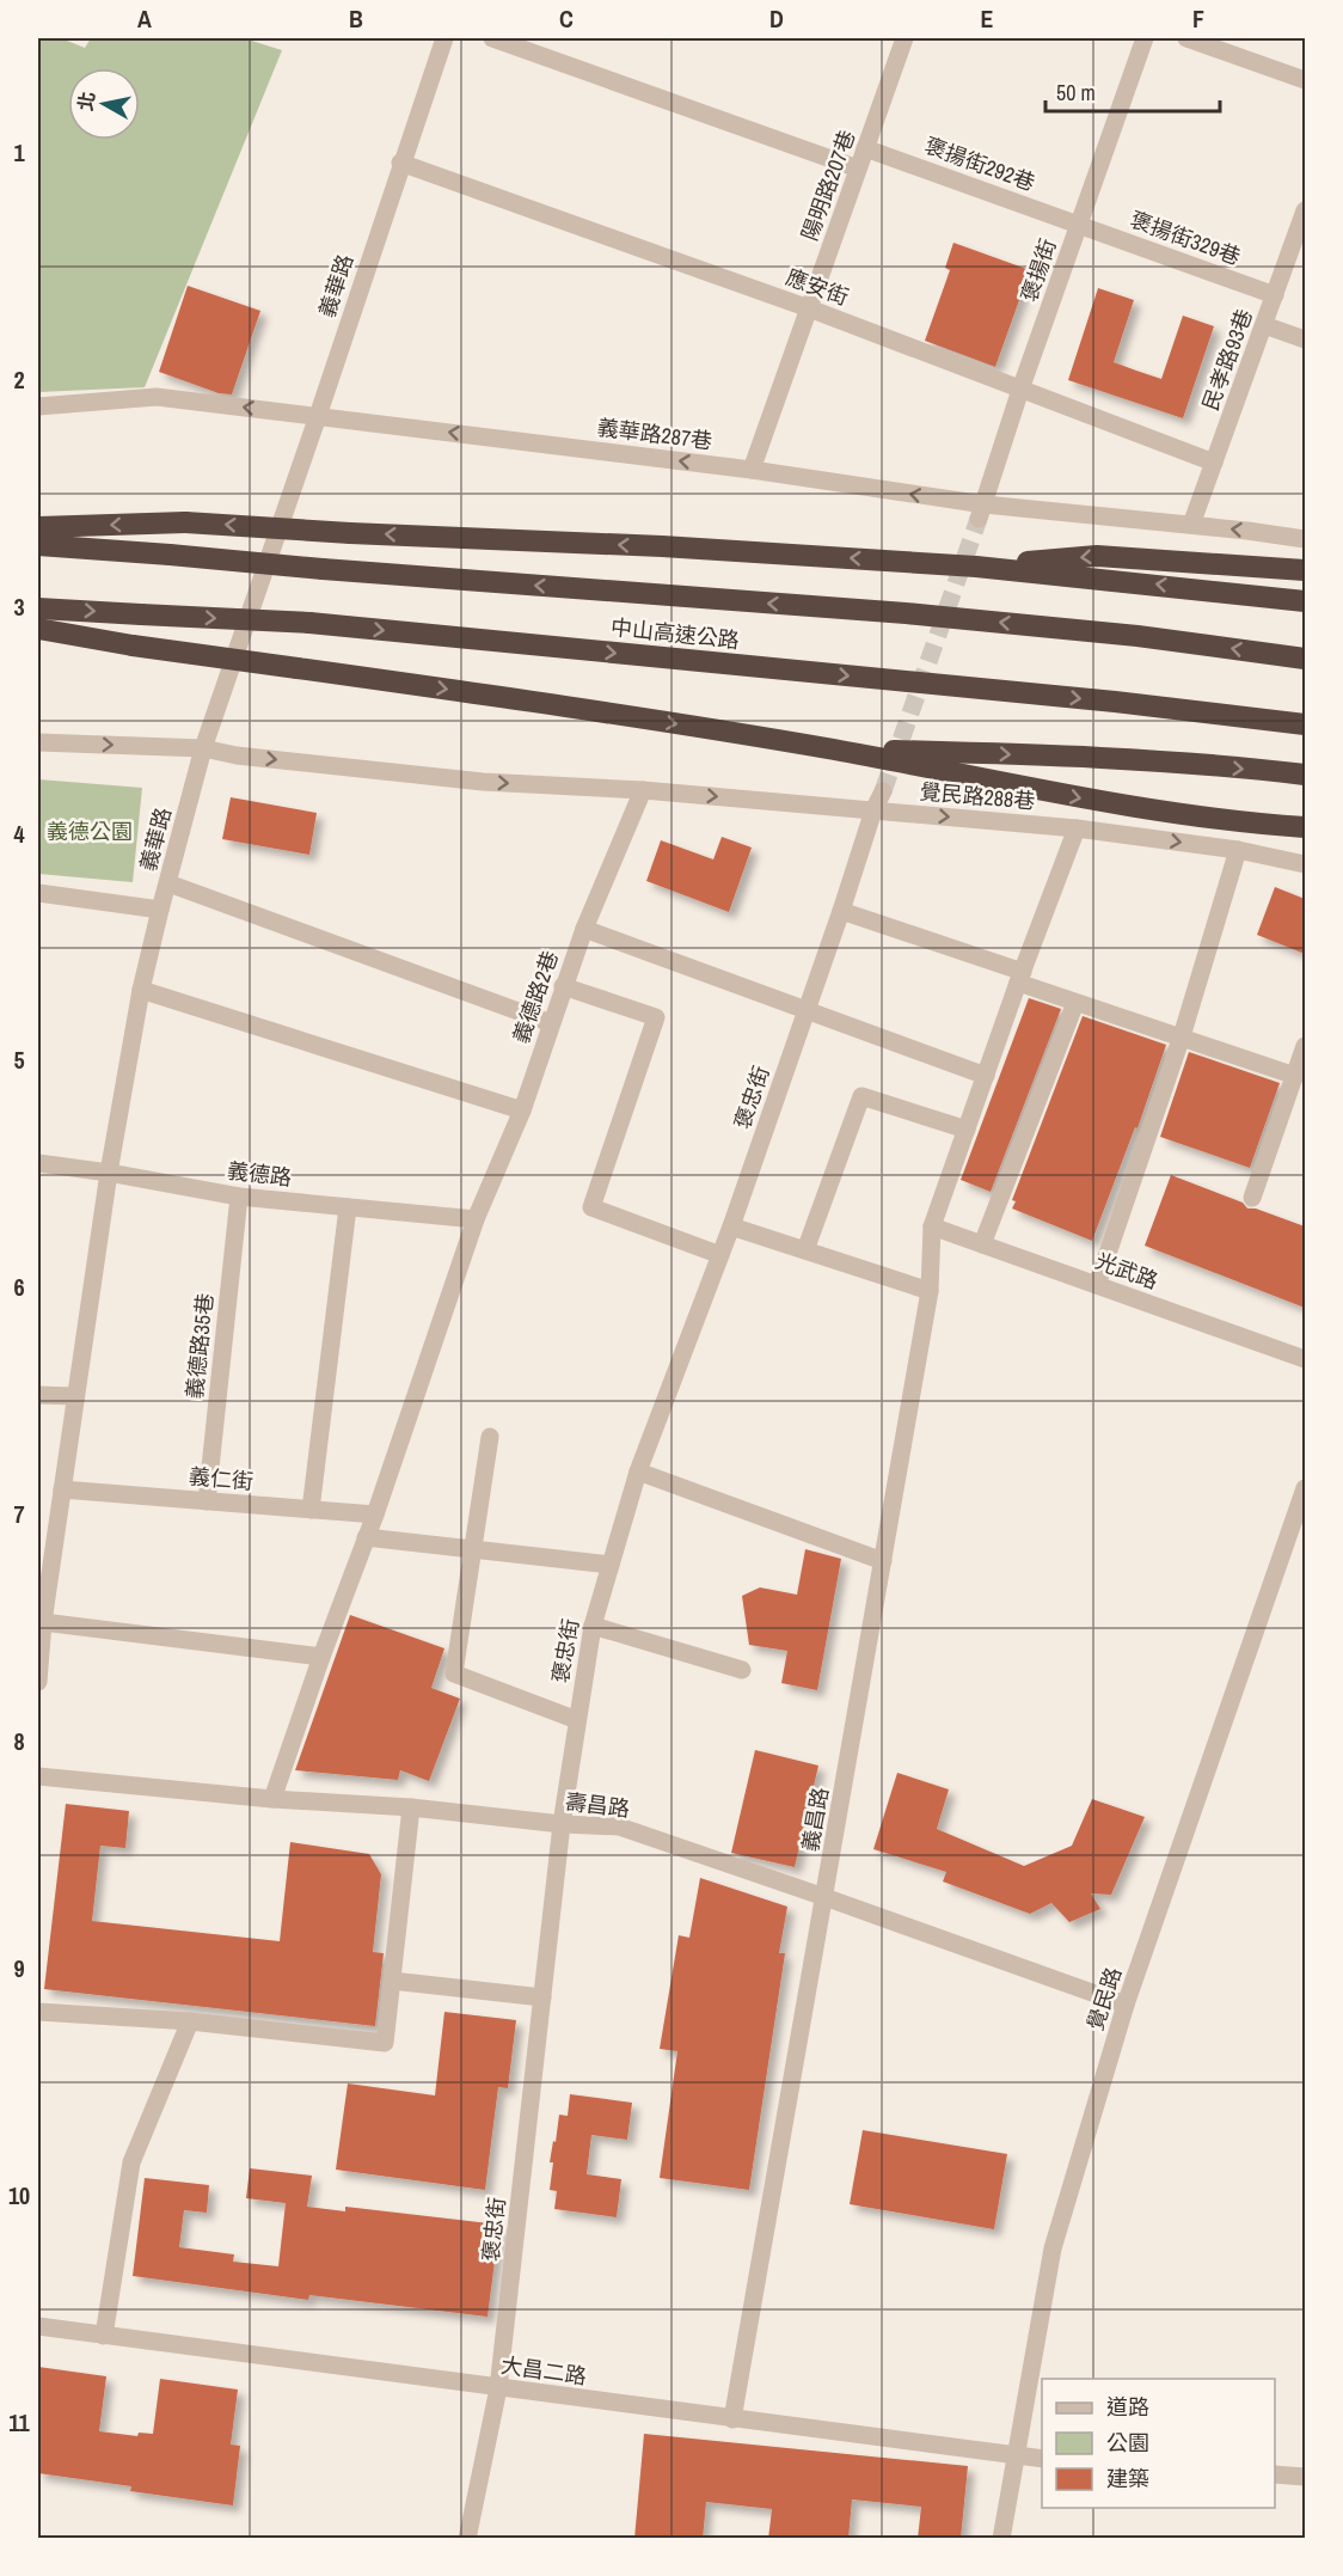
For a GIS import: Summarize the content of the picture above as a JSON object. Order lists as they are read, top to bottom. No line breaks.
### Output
{"streets":{"highway":["中山高速公路"],"street":["褒揚街292巷","陽明路207巷","褒揚街329巷","褒揚街","義華路","應安街","民孝路93巷","義華路287巷","覺民路288巷","義德路2巷","褒忠街","義德路","光武路","義德路35巷","義仁街","壽昌路","義昌路","覺民路","大昌二路"]},"crossings":[["褒揚街292巷","陽明路207巷"],["褒揚街292巷","褒揚街329巷"],["褒揚街292巷","褒揚街"],["陽明路207巷","應安街"],["陽明路207巷","義華路287巷"],["褒揚街329巷","褒揚街"],["褒揚街329巷","民孝路93巷"],["褒揚街","應安街"],["褒揚街","義華路287巷"],["義華路","應安街"],["義華路","義華路287巷"],["義華路","覺民路288巷"],["義華路","義德路"],["義華路","義仁街"],["應安街","民孝路93巷"],["民孝路93巷","義華路287巷"],["覺民路288巷","義德路2巷"],["覺民路288巷","褒忠街"],["覺民路288巷","義昌路"],["義德路2巷","義德路"],["義德路2巷","義仁街"],["義德路2巷","壽昌路"],["褒忠街","壽昌路"],["褒忠街","大昌二路"],["義德路","義德路35巷"],["光武路","義昌路"],["義德路35巷","義仁街"],["壽昌路","義昌路"],["壽昌路","覺民路"],["義昌路","大昌二路"],["覺民路","大昌二路"]],"one_way":["義華路287巷"],"parks":["義德公園"],"legend":["道路","公園","建築"],"scale_bar":"50 m","north":"left","grid":{"columns":["A","B","C","D","E","F"],"rows":["1","2","3","4","5","6","7","8","9","10","11"]}}
